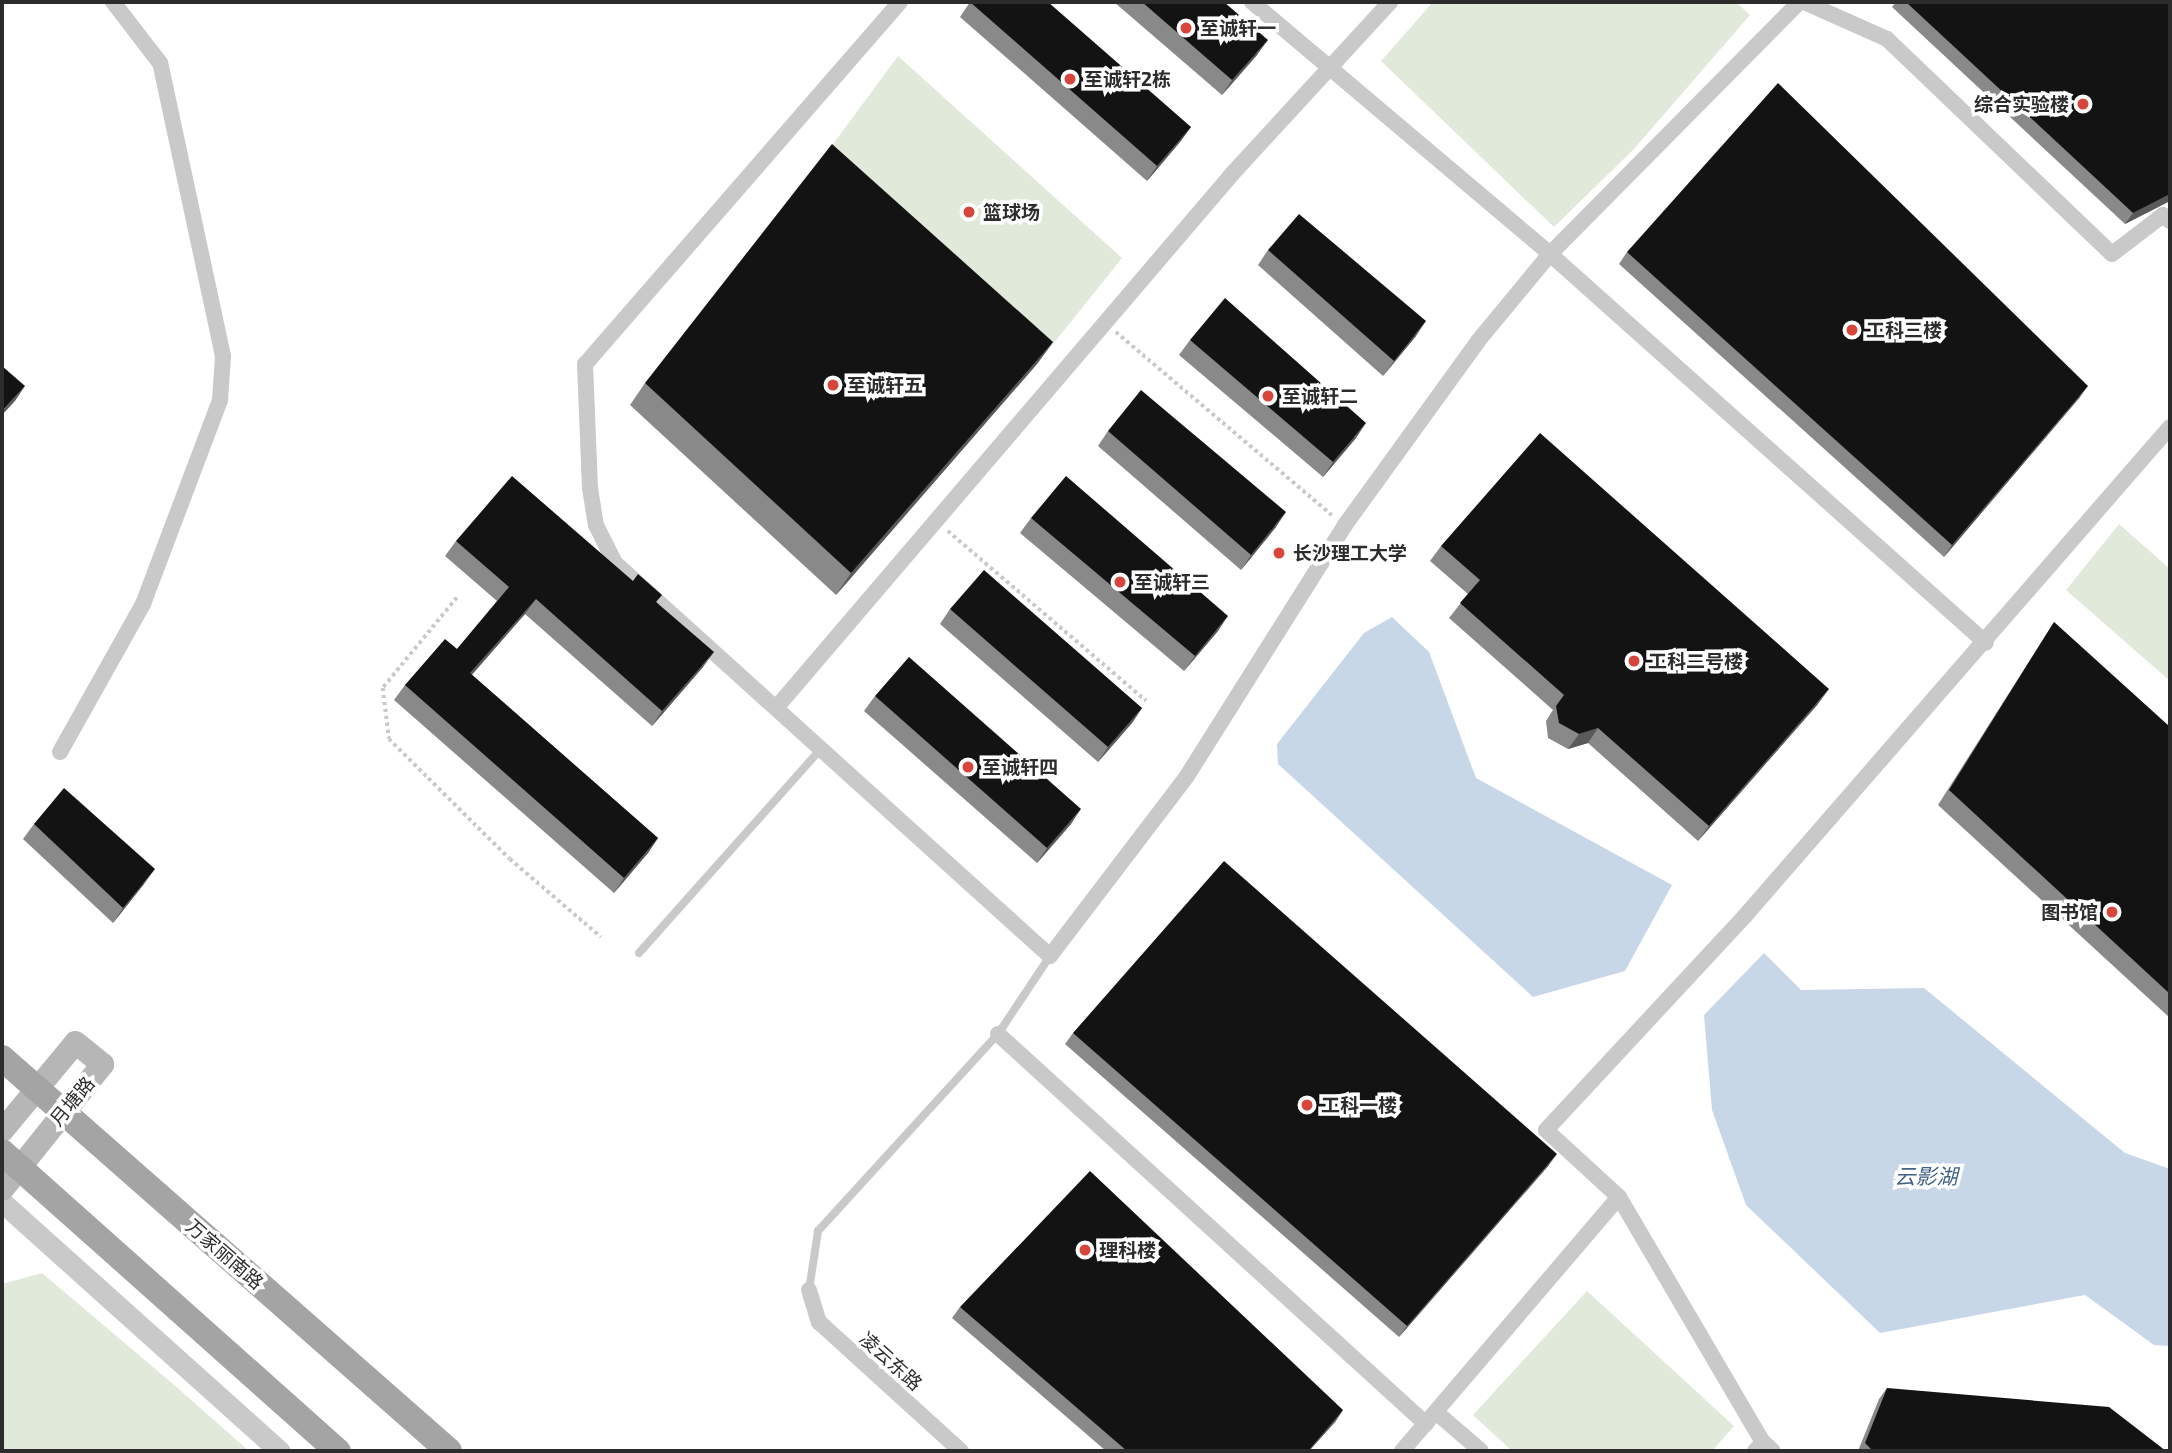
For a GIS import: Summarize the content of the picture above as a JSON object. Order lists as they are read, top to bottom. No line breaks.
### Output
{"streets":{"main road":["月塘路","万家丽南路"],"street":["凌云东路"]},"crossings":[["月塘路","万家丽南路"]],"water":["云影湖"],"places":["至诚轩一","至诚轩2栋","综合实验楼","篮球场","工科三楼","至诚轩五","至诚轩二","长沙理工大学","至诚轩三","工科二号楼","至诚轩四","图书馆","工科一楼","理科楼"]}
